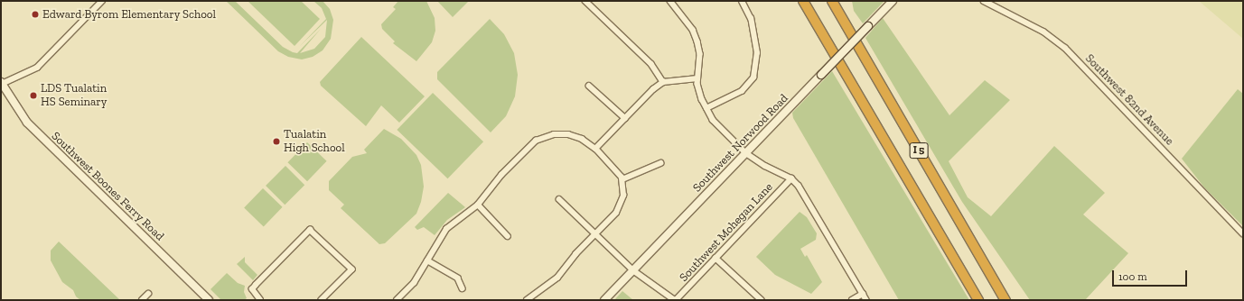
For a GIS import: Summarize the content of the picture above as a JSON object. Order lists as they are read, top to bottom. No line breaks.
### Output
{"streets":{"highway":["I 5"],"street":["Southwest 82nd Avenue","Southwest Norwood Road","Southwest Boones Ferry Road","Southwest Mohegan Lane"]},"places":["Edward Byrom Elementary School","LDS Tualatin HS Seminary","Tualatin High School"],"scale_bar":"100 m"}
